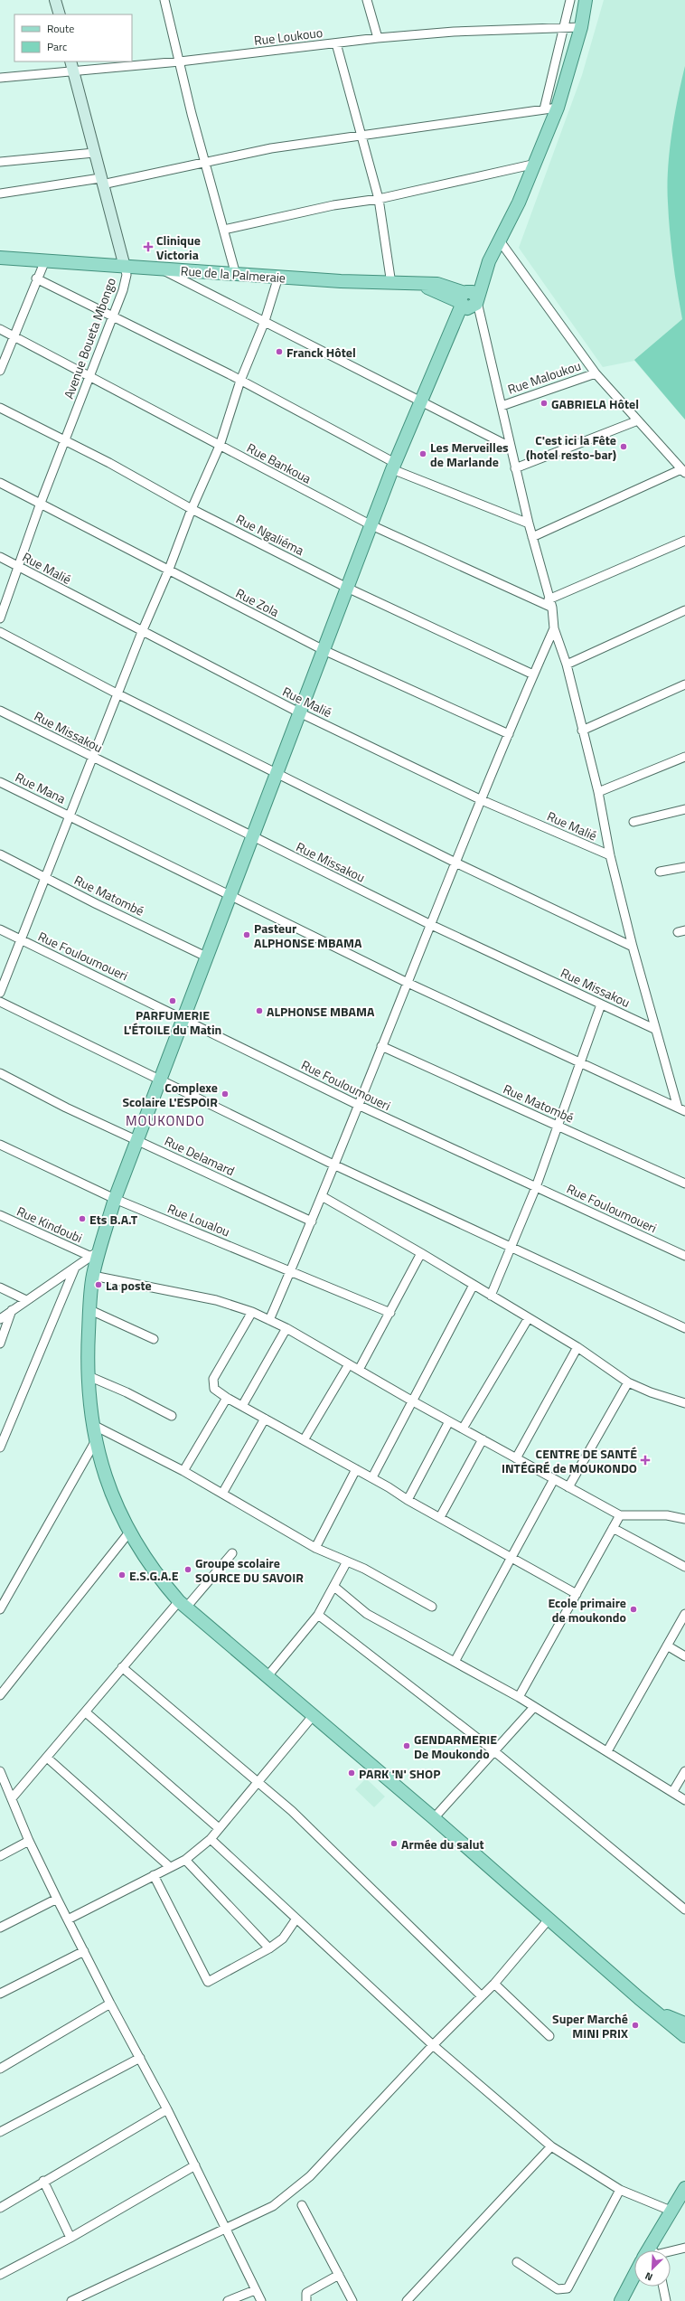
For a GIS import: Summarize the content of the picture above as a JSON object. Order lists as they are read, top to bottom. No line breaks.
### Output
{"streets":{"main road":["Rue de la Palmeraie"],"street":["Rue Loukouo","Avenue Boueta Mbongo","Rue Maloukou","Rue Bankoua","Rue Ngaliéma","Rue Malié","Rue Zola","Rue Missakou","Rue Mana","Rue Matombé","Rue Fouloumoueri","Rue Delamard","Rue Loualou","Rue Kindoubi"]},"crossings":[["Rue Loukouo","Avenue Boueta Mbongo"],["Rue de la Palmeraie","Avenue Boueta Mbongo"],["Avenue Boueta Mbongo","Rue Bankoua"],["Avenue Boueta Mbongo","Rue Ngaliéma"],["Avenue Boueta Mbongo","Rue Malié"],["Avenue Boueta Mbongo","Rue Zola"]],"districts":["MOUKONDO"],"places":{"health":["Clinique Victoria","CENTRE DE SANTÉ INTÉGRÉ de MOUKONDO"],"other":["Franck Hôtel","GABRIELA Hôtel","C'est ici la Fête (hotel resto-bar)","Les Merveilles de Marlande","Pasteur ALPHONSE MBAMA","PARFUMERIE L'ÉTOILE du Matin","ALPHONSE MBAMA","Complexe Scolaire L'ESPOIR","Ets B.A.T","La poste","Groupe scolaire SOURCE DU SAVOIR","E.S.G.A.E","Ecole primaire de moukondo","GENDARMERIE De Moukondo","PARK 'N' SHOP","Armée du salut","Super Marché MINI PRIX"]},"legend":["Route","Parc"],"north":"bottom left"}
